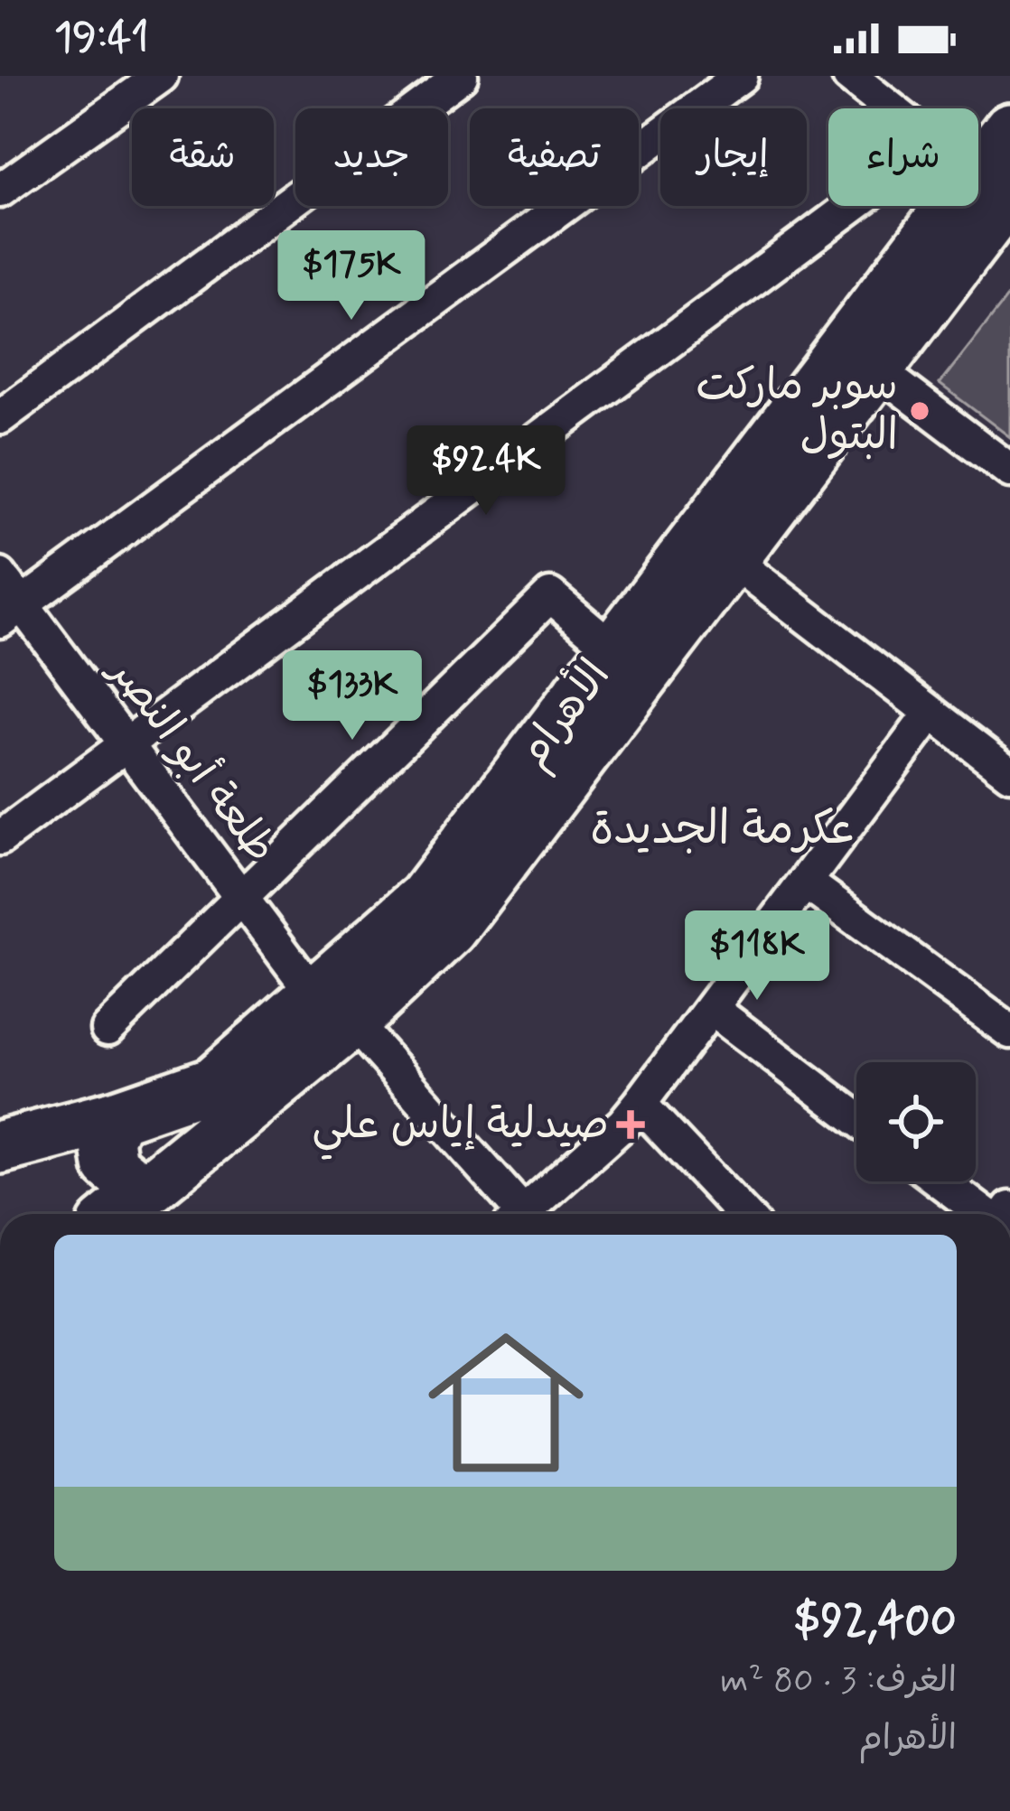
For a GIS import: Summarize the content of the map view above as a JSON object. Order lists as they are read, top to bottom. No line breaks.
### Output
{"streets":{"main road":["الأهرام"],"street":["طلعة أبو النصر"]},"crossings":[["الأهرام","طلعة أبو النصر"]],"districts":["عكرمة الجديدة"],"places":{"other":["سوبر ماركت البتول"],"health":["صيدلية إياس علي"]},"page":{"status":"19:41","chip":["شراء","إيجار","تصفية","جديد","شقة"],"price":["$175K","$92.4K","$133K","$118K"],"list":[{"name":"$92,400","note":"الغرف: 3 · 80 m² · الأهرام"}]}}
